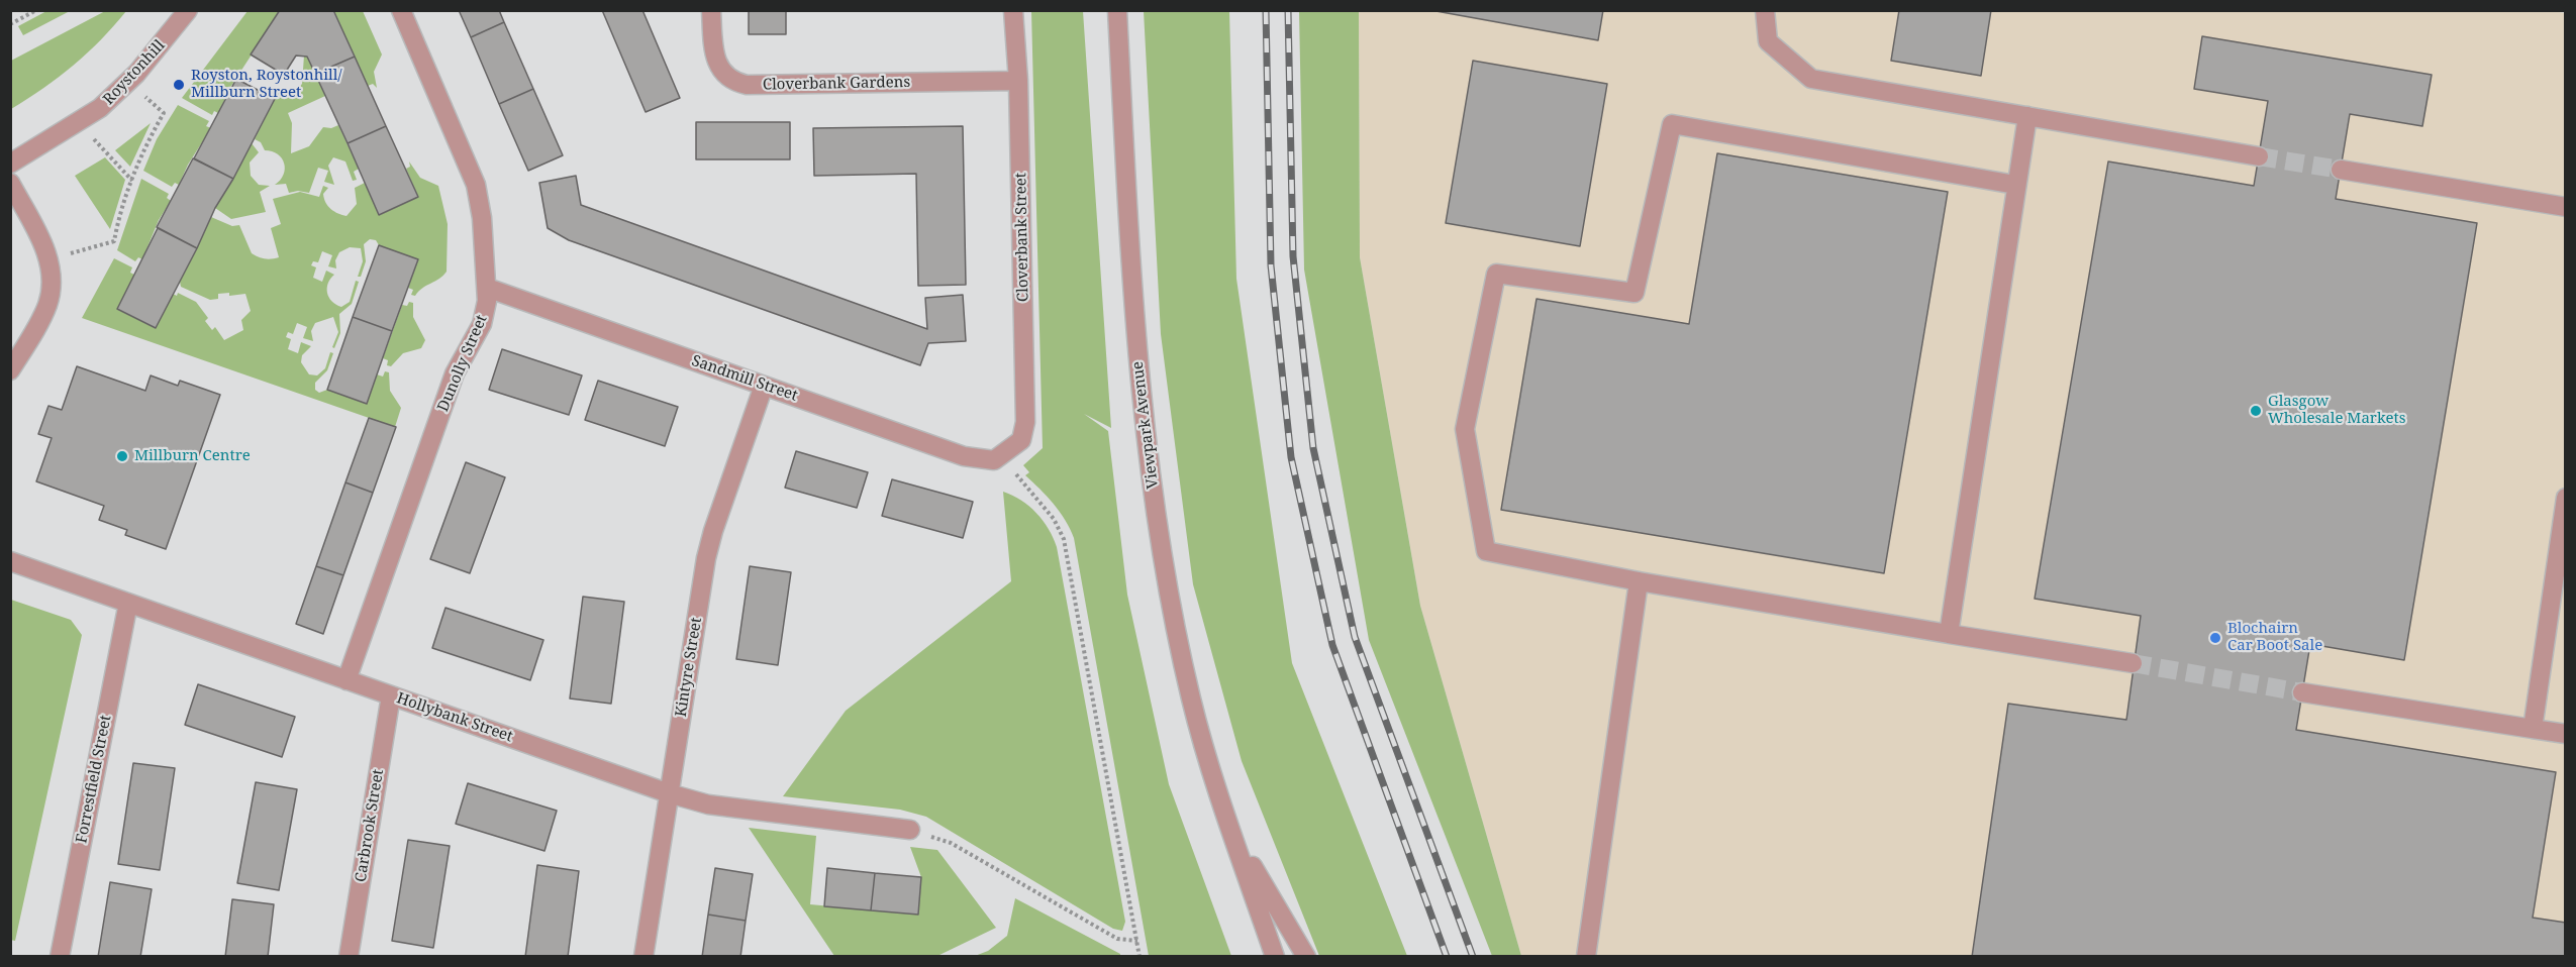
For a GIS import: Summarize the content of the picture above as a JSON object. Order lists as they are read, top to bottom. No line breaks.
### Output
{"streets":{"street":["Roystonhill","Cloverbank Gardens","Cloverbank Street","Dunolly Street","Sandmill Street","Viewpark Avenue","Kintyre Street","Hollybank Street","Forrestfield Street","Carbrook Street"]},"crossings":[["Cloverbank Gardens","Cloverbank Street"],["Cloverbank Street","Sandmill Street"],["Dunolly Street","Sandmill Street"],["Dunolly Street","Hollybank Street"],["Sandmill Street","Kintyre Street"],["Kintyre Street","Hollybank Street"],["Hollybank Street","Forrestfield Street"],["Hollybank Street","Carbrook Street"]],"places":["Royston, Roystonhill/ Millburn Street","Glasgow Wholesale Markets","Millburn Centre","Blochairn Car Boot Sale"]}
